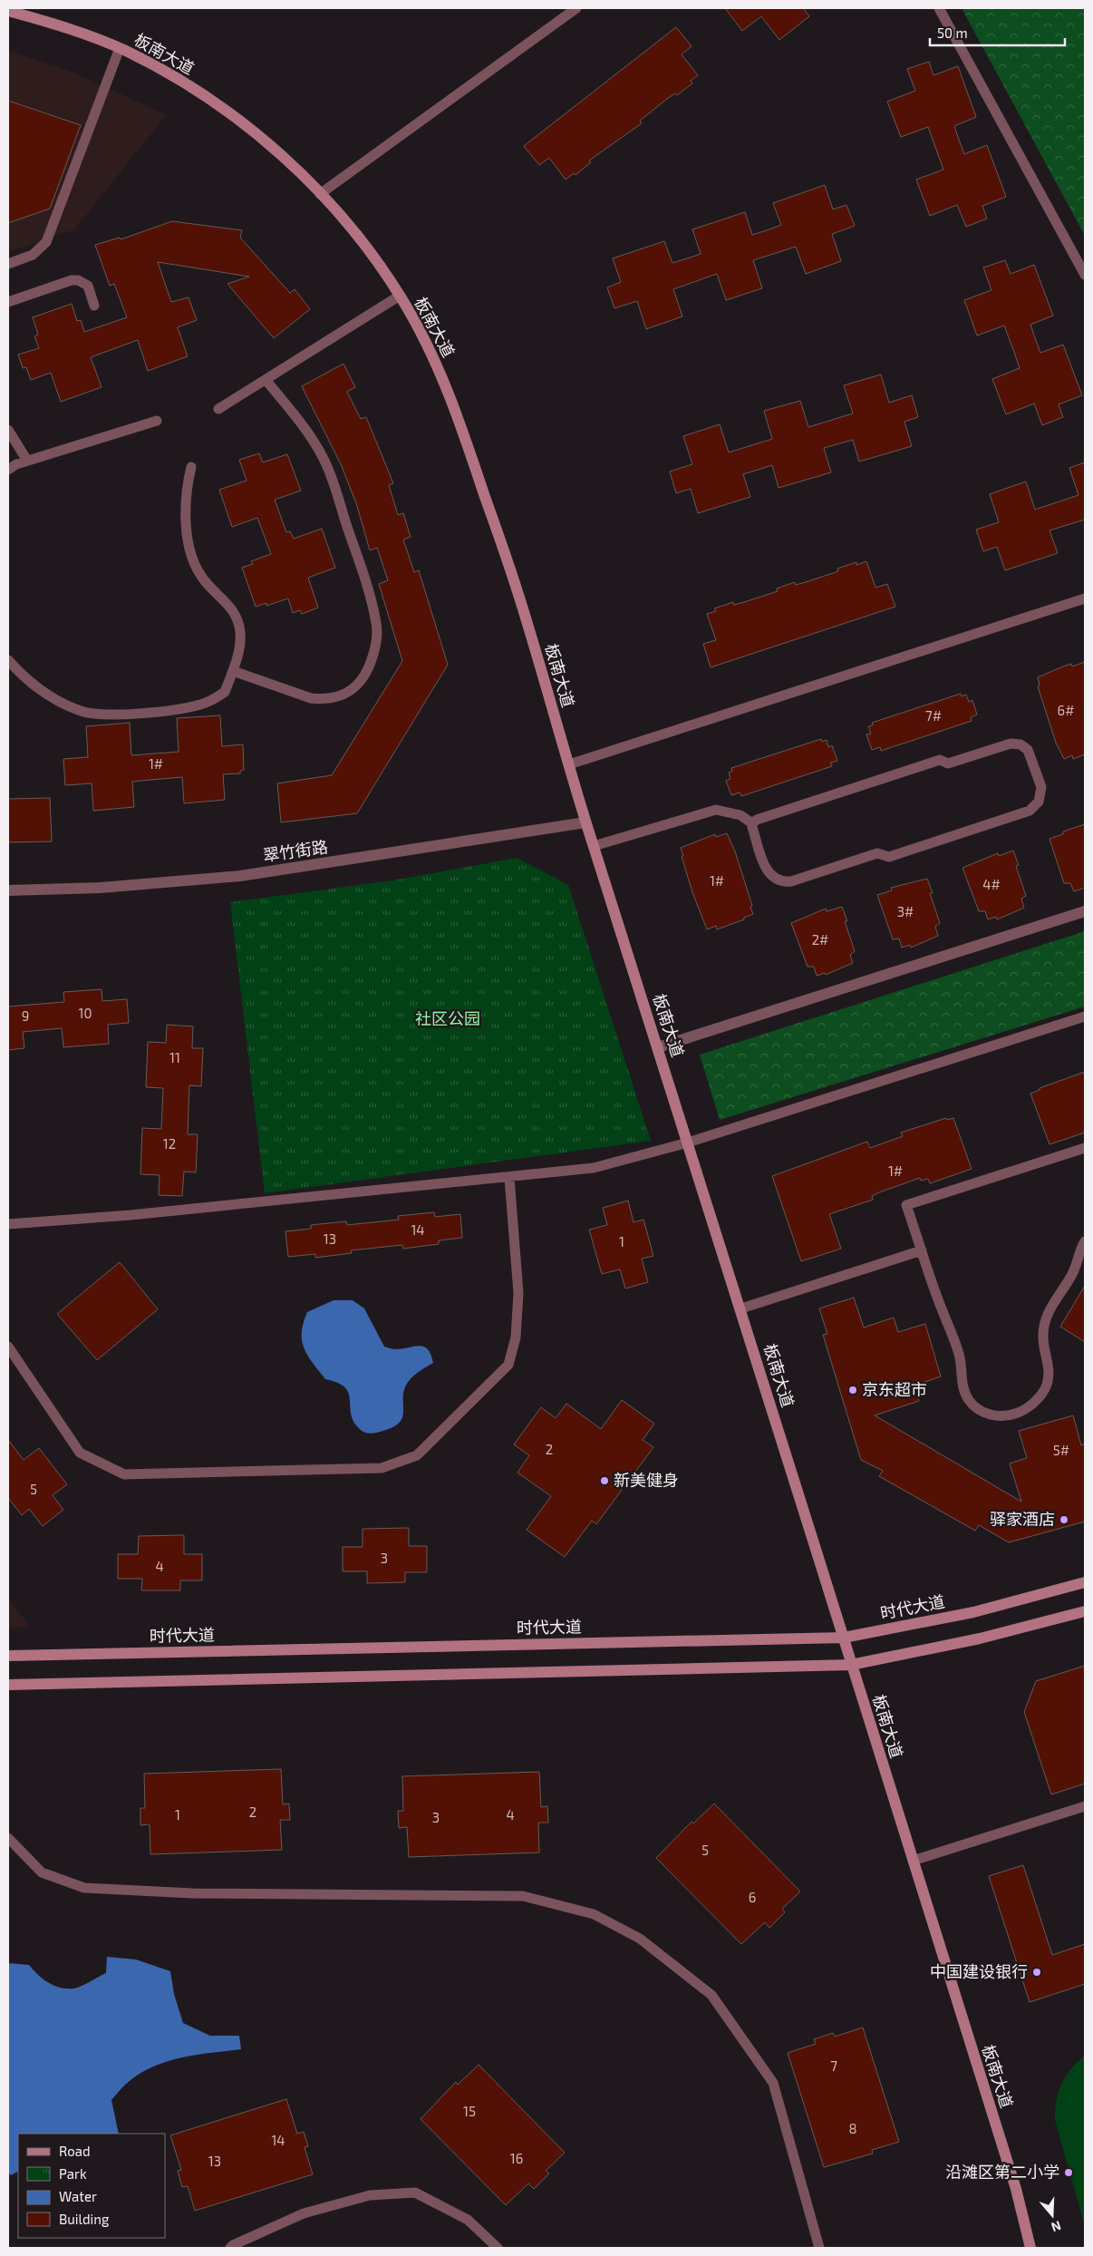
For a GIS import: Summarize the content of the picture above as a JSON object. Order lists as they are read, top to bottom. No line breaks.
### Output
{"streets":{"main road":["板南大道","时代大道"],"street":["翠竹街路"]},"crossings":[["板南大道","翠竹街路"],["板南大道","时代大道"]],"parks":["社区公园"],"places":["京东超市","新美健身","驿家酒店","中国建设银行","沿滩区第二小学"],"house_numbers":["6#","7#","1#","1#","4#","3#","2#","10","9","11","12","1#","14","13","1","2","5#","5","3","4","2","1","4","3","5","6","7","15","8","14","16","13"],"legend":["Road","Park","Water","Building"],"scale_bar":"50 m","north":"bottom"}
